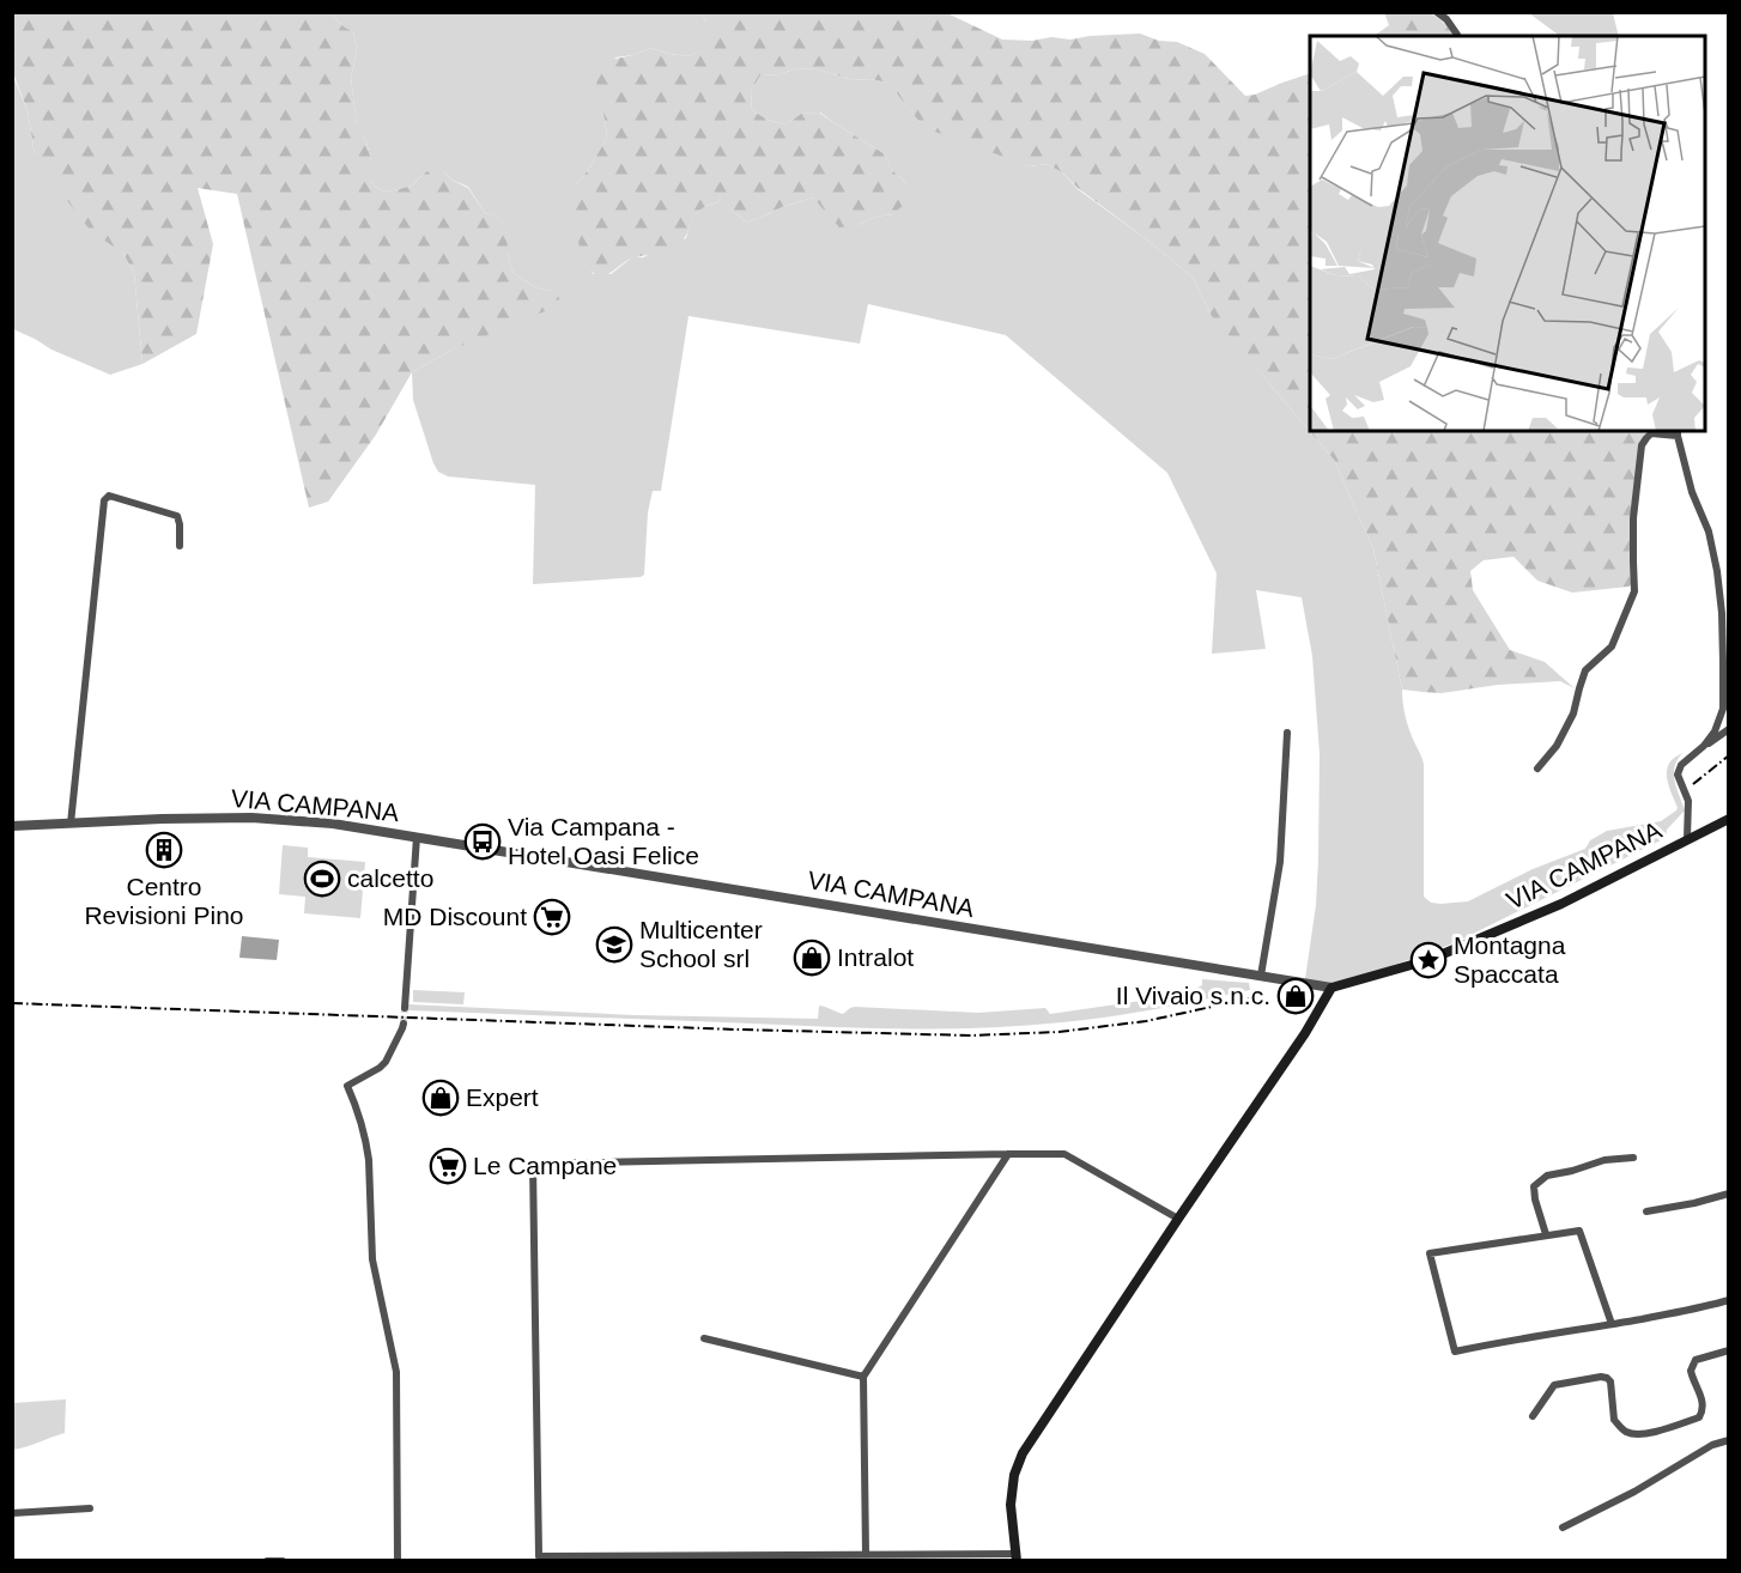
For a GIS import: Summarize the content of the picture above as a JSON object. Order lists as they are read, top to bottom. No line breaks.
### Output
{"streets":{"main road":["VIA CAMPANA"]},"places":{"bus stop":["Via Campana - Hotel Oasi Felice"],"building":["Centro Revisioni Pino"],"sports":["calcetto"],"supermarket":["MD Discount","Le Campane"],"school or university":["Multicenter School srl"],"shop":["Intralot","Il Vivaio s.n.c.","Expert"],"place":["Montagna Spaccata"]}}
